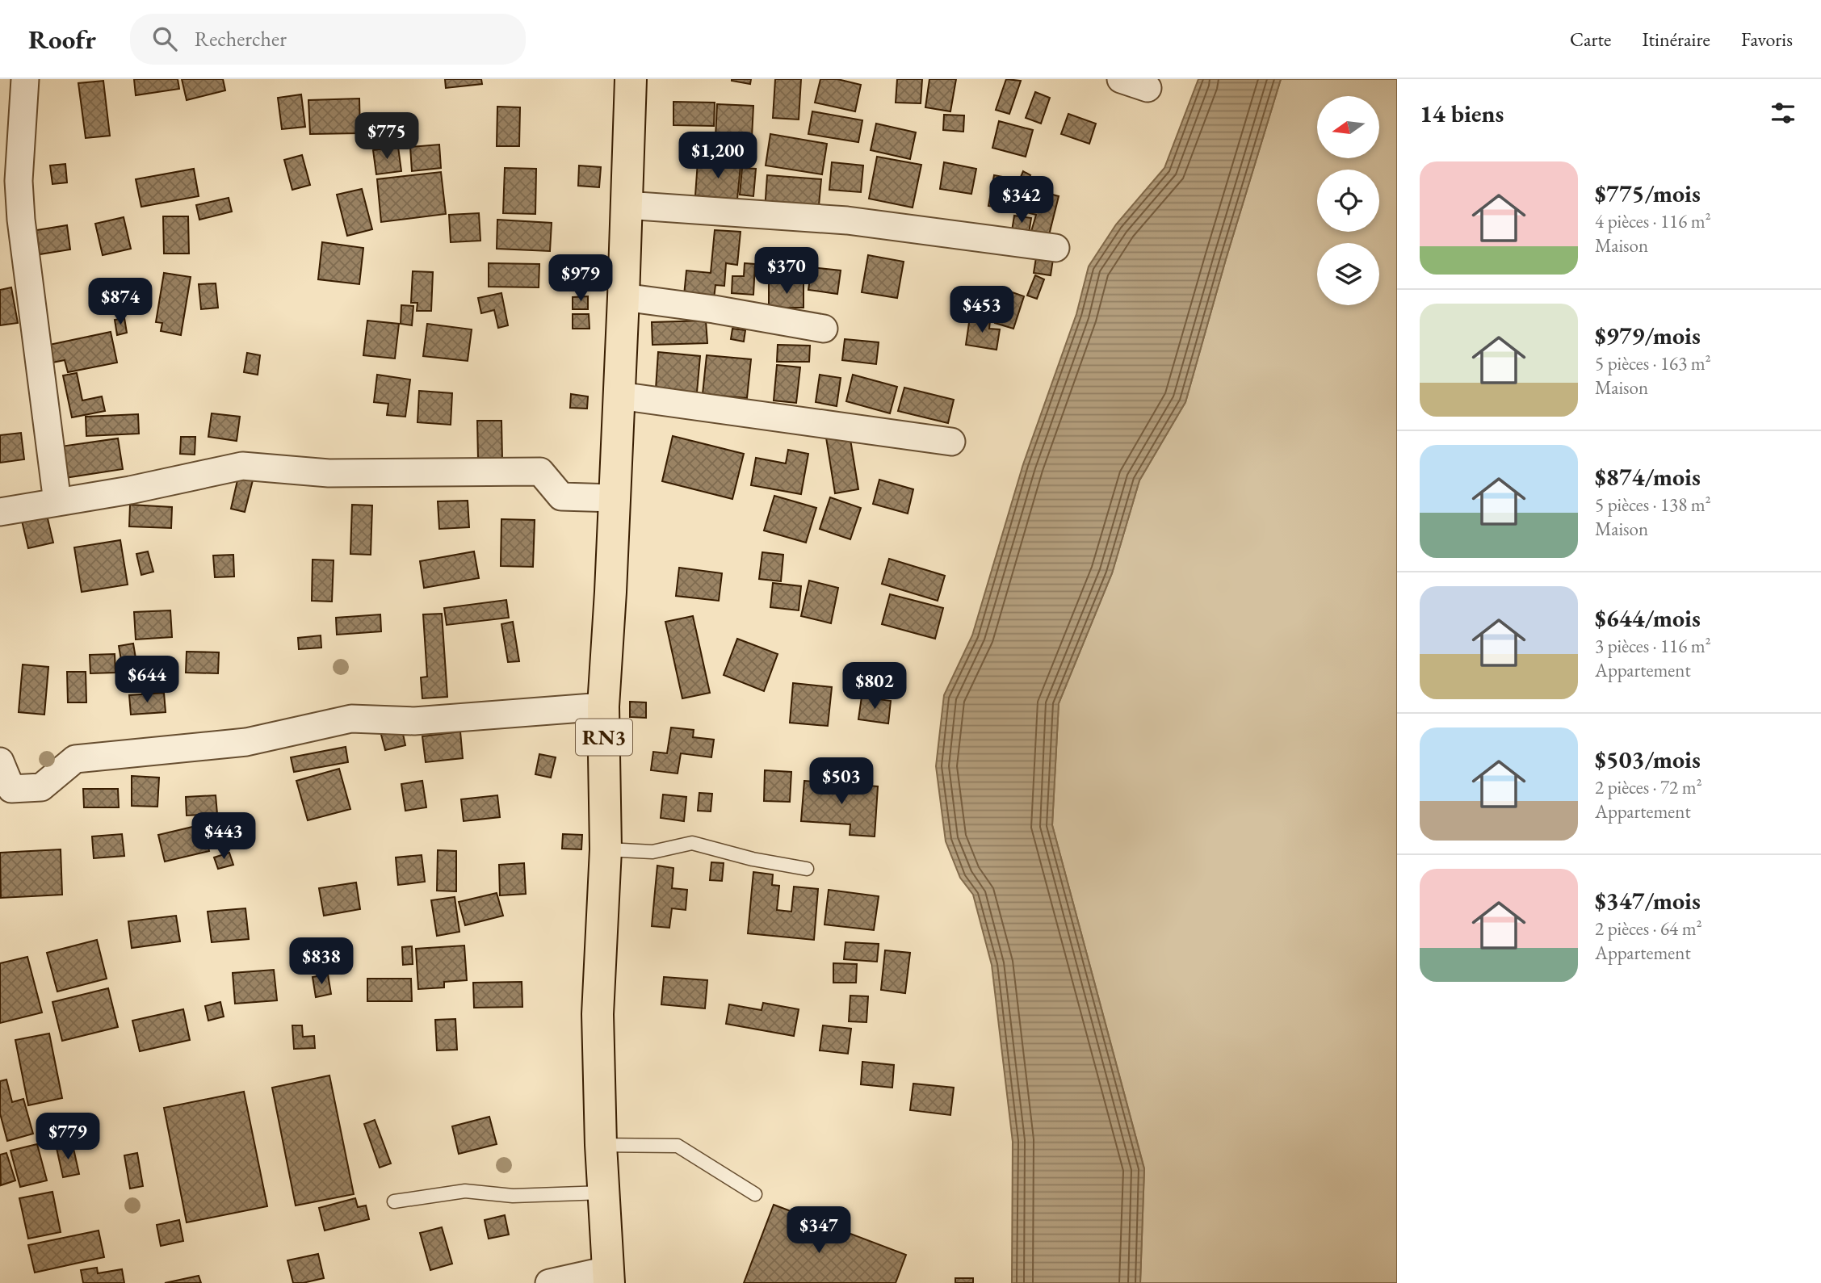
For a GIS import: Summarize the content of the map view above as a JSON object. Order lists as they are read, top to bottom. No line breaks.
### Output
{"streets":{"highway":["RN3"]},"north":"left","page":{"header":"Roofr","search":"Rechercher","nav":["Carte","Itinéraire","Favoris"],"heading":"14 biens","price":["$775","$1,200","$342","$370","$979","$874","$453","$644","$802","$503","$443","$838","$779","$347"],"list":[{"name":"$775/mois","note":"4 pièces · 116 m² · Maison"},{"name":"$979/mois","note":"5 pièces · 163 m² · Maison"},{"name":"$874/mois","note":"5 pièces · 138 m² · Maison"},{"name":"$644/mois","note":"3 pièces · 116 m² · Appartement"},{"name":"$503/mois","note":"2 pièces · 72 m² · Appartement"},{"name":"$347/mois","note":"2 pièces · 64 m² · Appartement"}]}}
